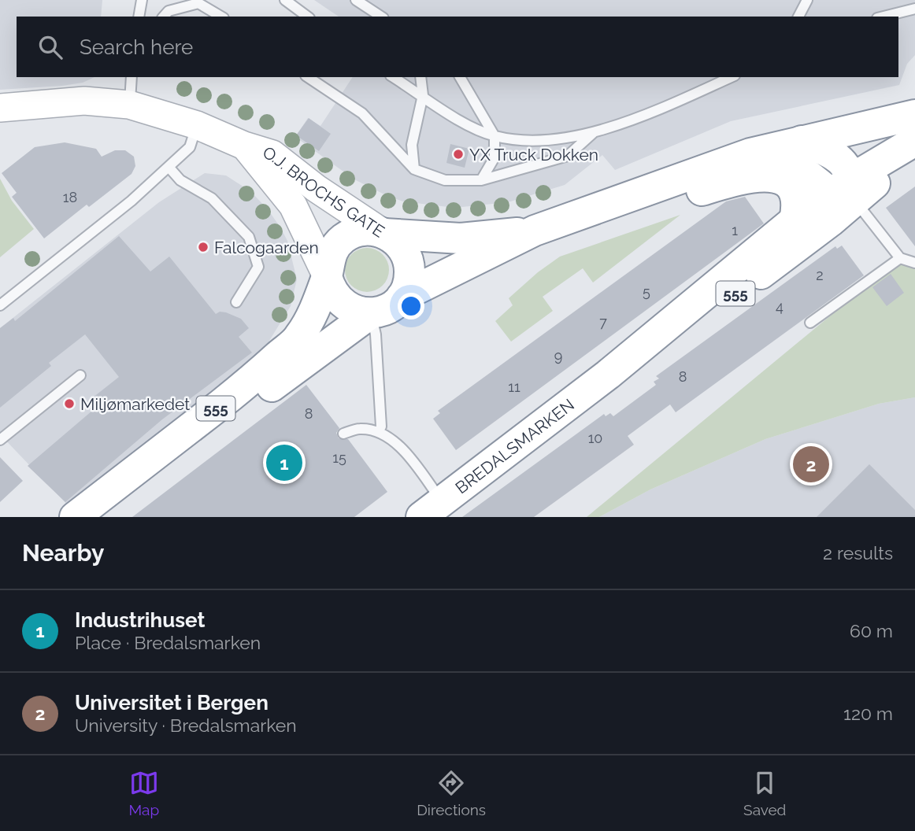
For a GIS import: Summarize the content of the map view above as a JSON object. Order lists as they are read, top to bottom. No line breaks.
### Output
{"streets":{"highway":["O.J. BROCHS GATE","555","BREDALSMARKEN"]},"crossings":[["O.J. BROCHS GATE","555"],["O.J. BROCHS GATE","BREDALSMARKEN"],["555","BREDALSMARKEN"]],"places":["YX Truck Dokken","Falcogaarden","Miljømarkedet"],"house_numbers":["18","1","2","5","4","7","9","8","11","8","10","15"],"page":{"search":"Search here","pins":["1","2"],"heading":["Nearby","2 results"],"list":[{"mark":"1","name":"Industrihuset","note":"Place · Bredalsmarken","value":"60 m"},{"mark":"2","name":"Universitet i Bergen","note":"University · Bredalsmarken","value":"120 m"}],"nav":["Map","Directions","Saved"]}}
